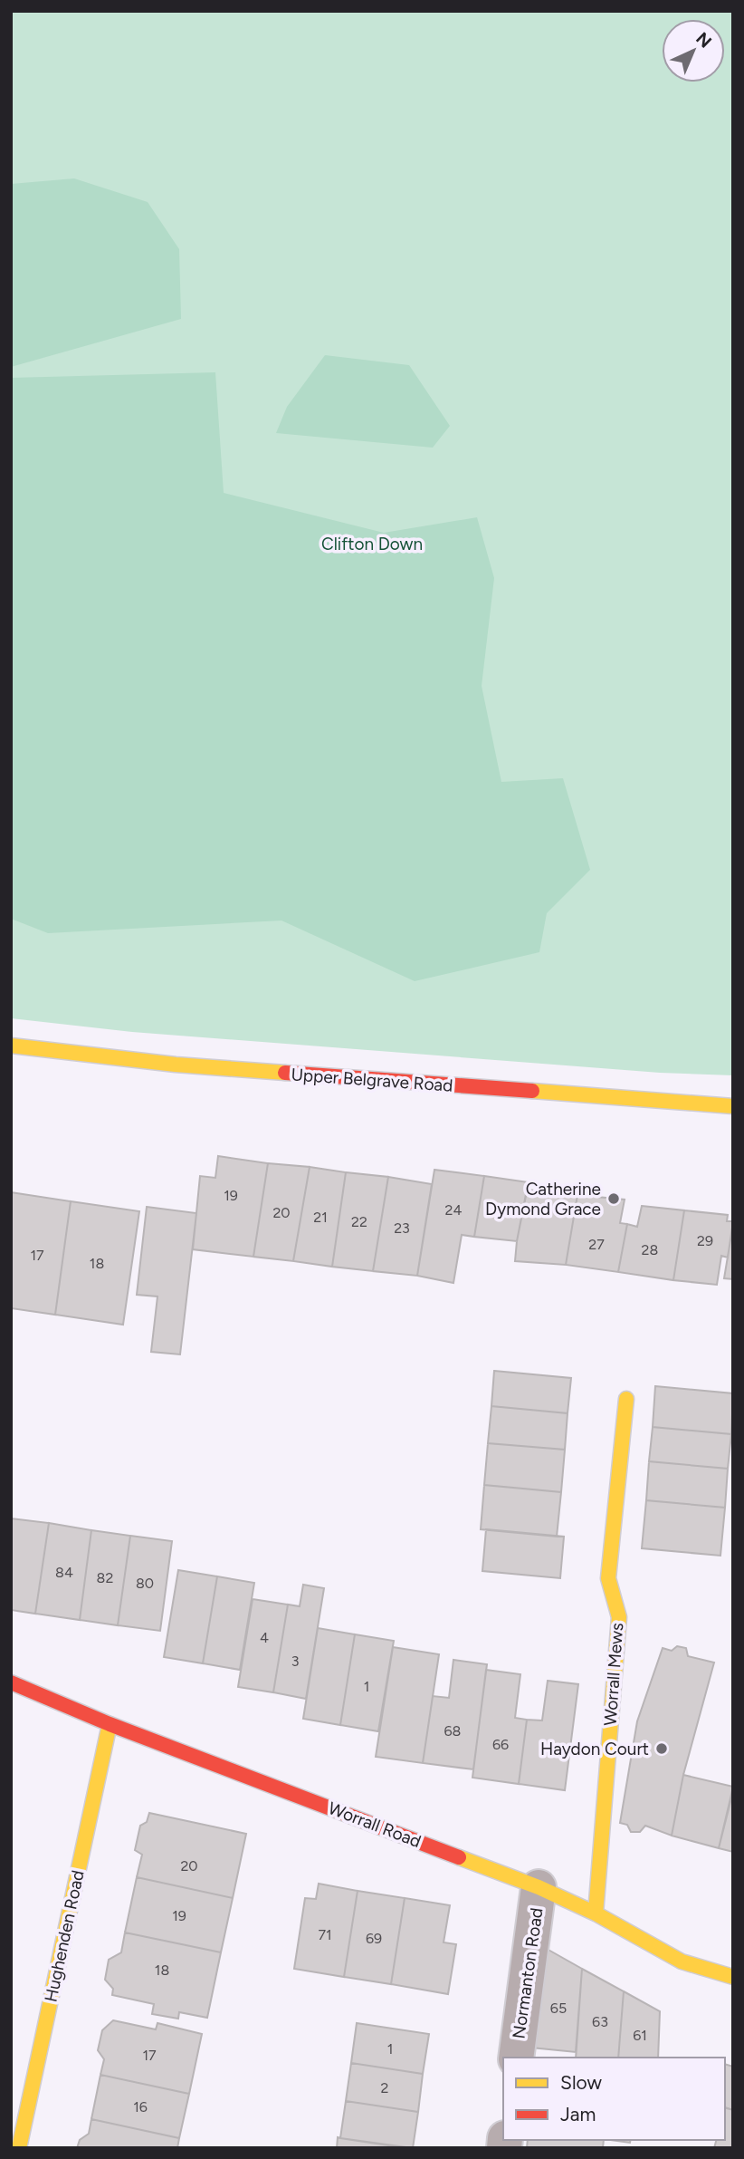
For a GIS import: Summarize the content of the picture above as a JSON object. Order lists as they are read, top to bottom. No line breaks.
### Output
{"streets":{"street":["Upper Belgrave Road","Worrall Mews","Worrall Road","Hughenden Road","Normanton Road"]},"crossings":[["Worrall Mews","Worrall Road"],["Worrall Road","Hughenden Road"],["Worrall Road","Normanton Road"]],"parks":["Clifton Down"],"places":["Catherine Dymond Grace","Haydon Court"],"house_numbers":["19","24","20","21","22","23","29","27","28","17","18","84","82","80","4","3","1","68","66","20","19","71","69","18","65","63","61","1","17","2","16"],"legend":["Slow","Jam"],"north":"top right"}
